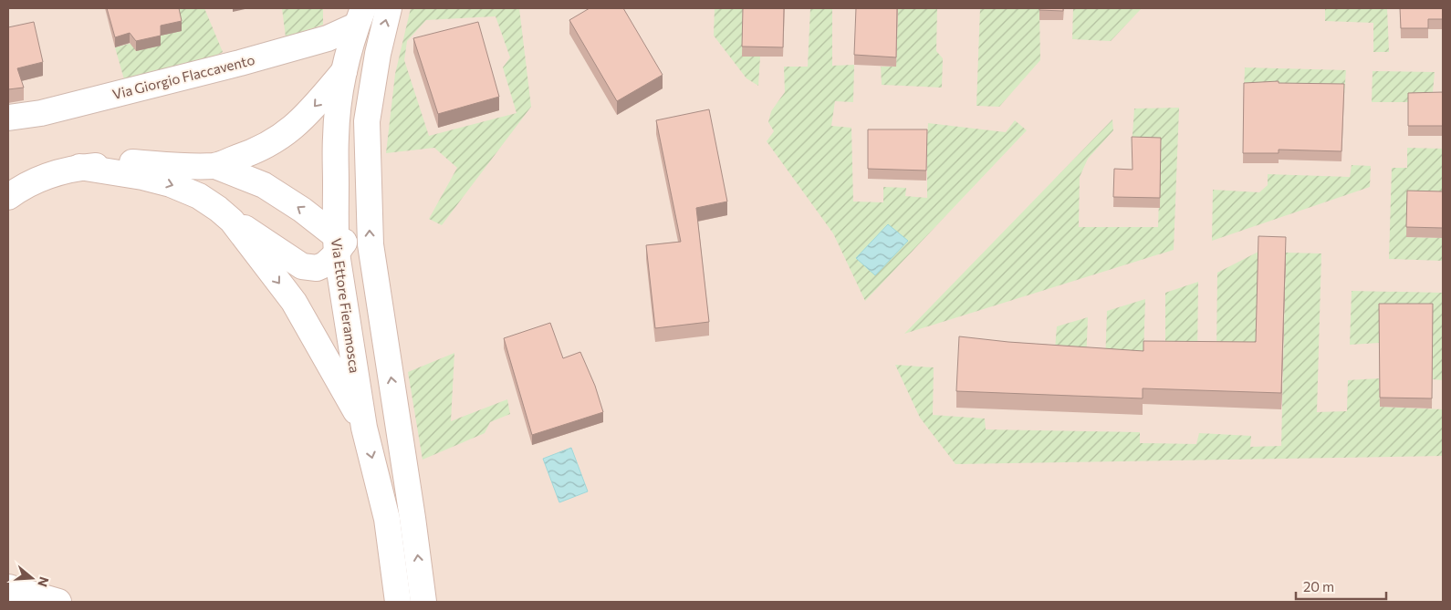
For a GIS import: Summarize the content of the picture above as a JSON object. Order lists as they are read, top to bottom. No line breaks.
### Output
{"streets":{"main road":["Via Giorgio Flaccavento","Via Ettore Fieramosca"]},"crossings":[["Via Giorgio Flaccavento","Via Ettore Fieramosca"]],"scale_bar":"20 m","north":"right"}
